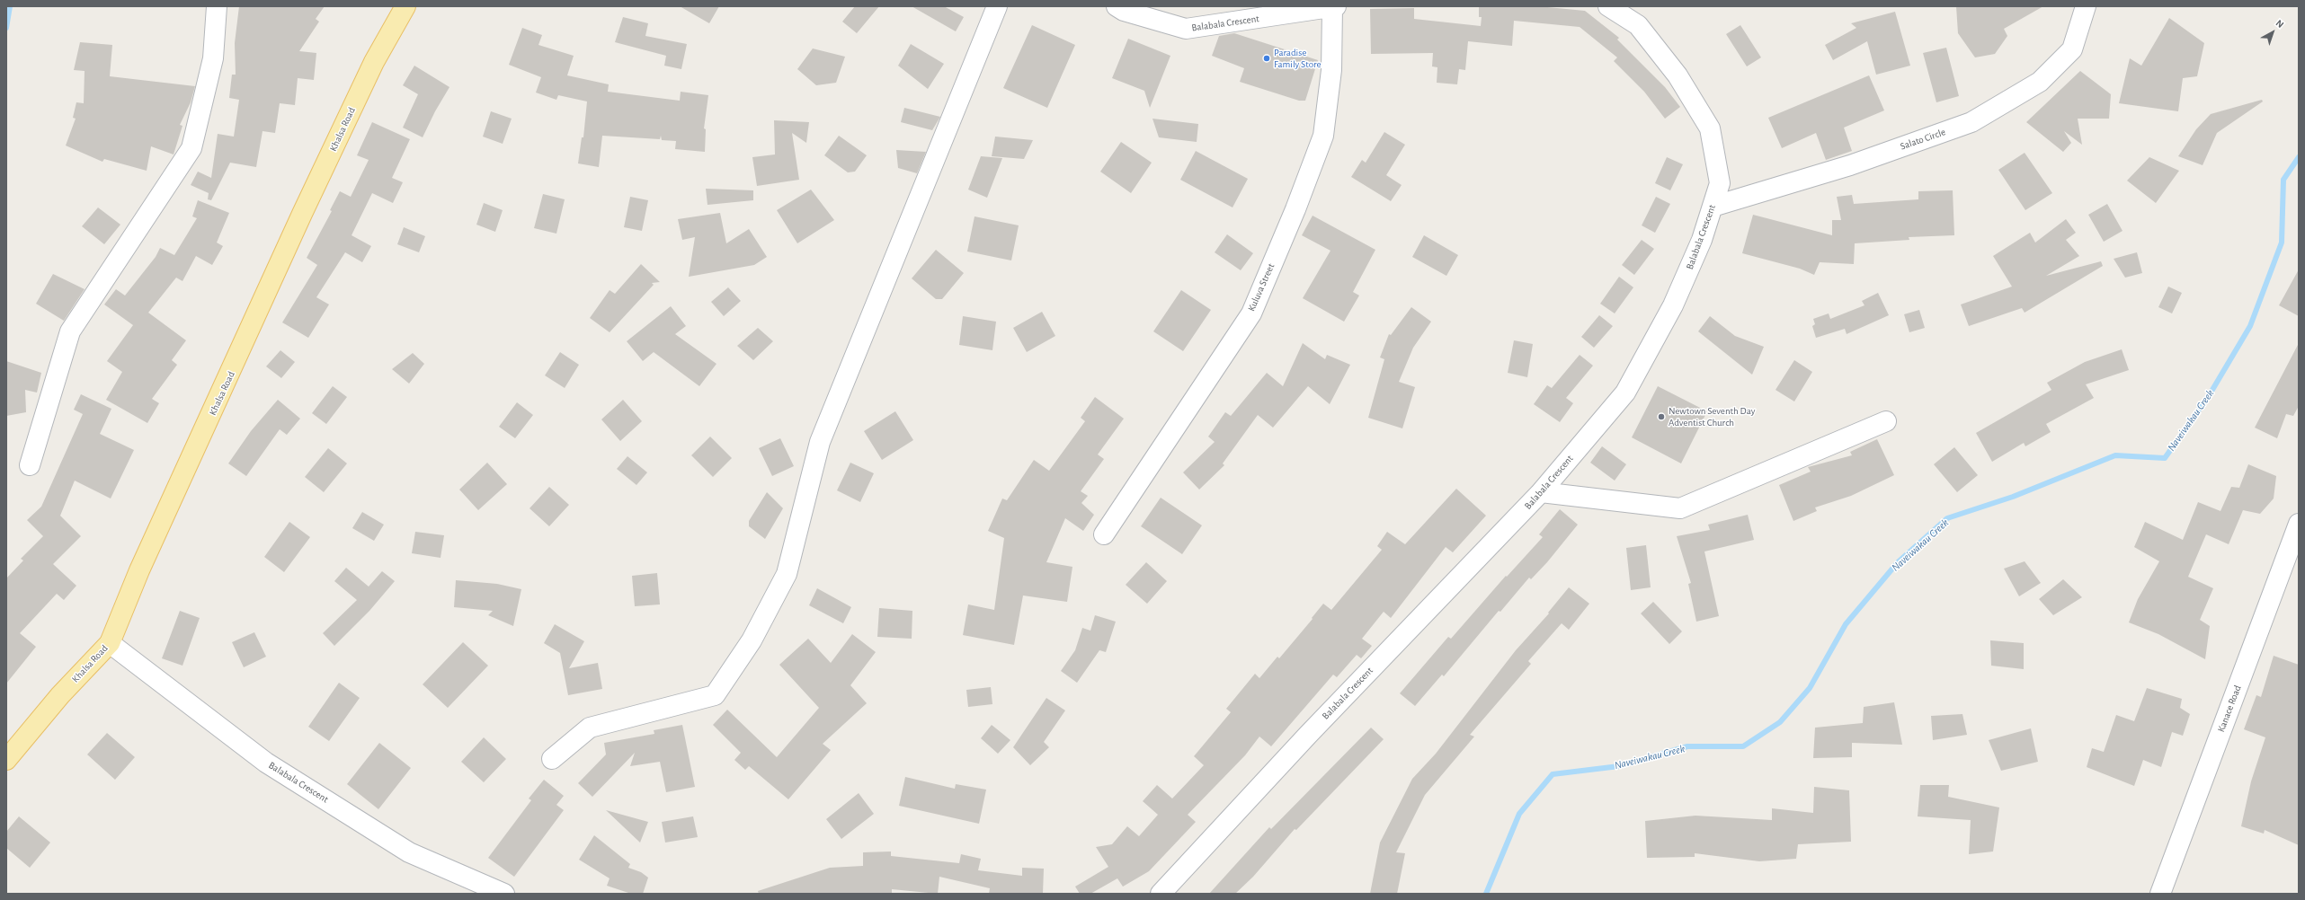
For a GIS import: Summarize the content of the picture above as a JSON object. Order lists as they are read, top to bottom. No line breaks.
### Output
{"streets":{"main road":["Khalsa Road"],"street":["Balabala Crescent","Salato Circle","Kuluva Street","Kanace Road"]},"crossings":[["Balabala Crescent","Khalsa Road"],["Balabala Crescent","Salato Circle"],["Balabala Crescent","Kuluva Street"]],"water":["Naveiwakau Creek"],"places":["Paradise Family Store","Newtown Seventh Day Adventist Church"],"north":"top right"}
